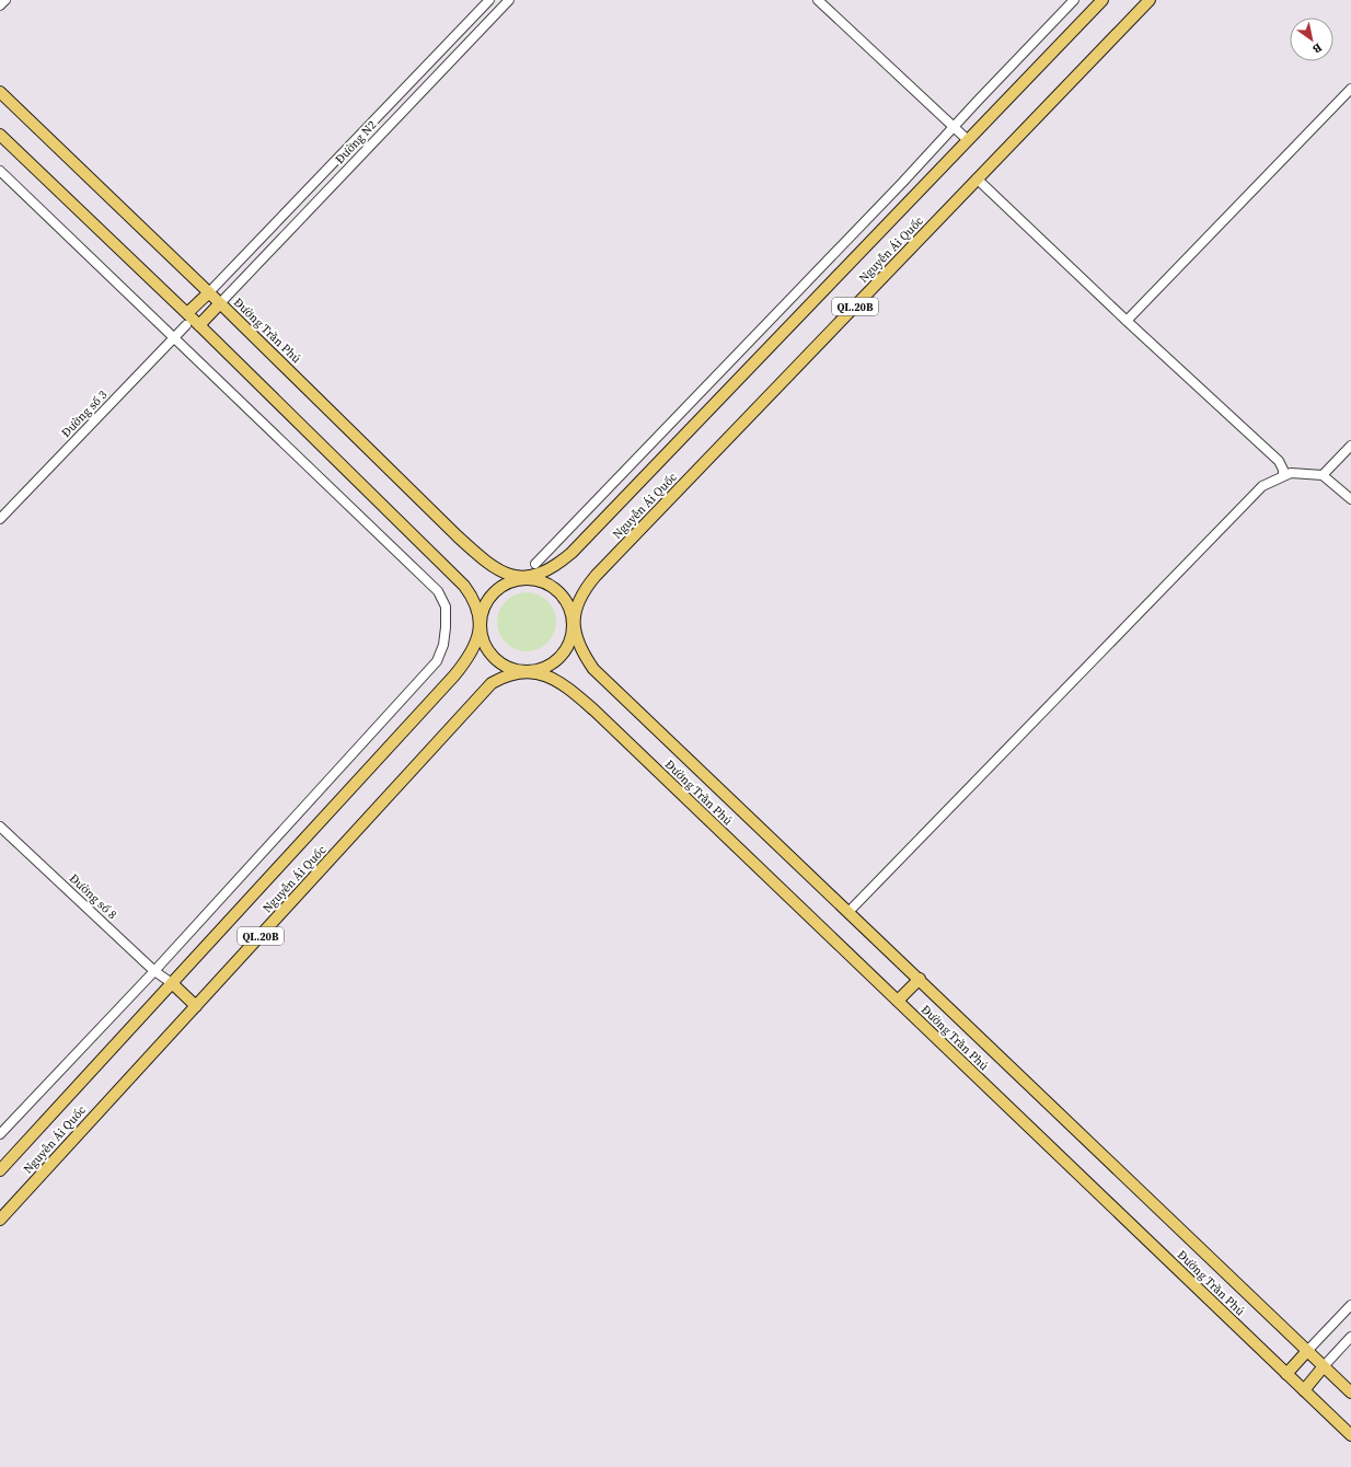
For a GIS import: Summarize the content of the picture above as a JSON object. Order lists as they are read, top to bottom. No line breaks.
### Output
{"streets":{"main road":["Nguyễn Ái Quốc","QL.20B","Đường Trần Phú"],"street":["Đường N2","Đường số 3","Đường số 8"]},"crossings":[["Đường N2","Đường Trần Phú"],["Nguyễn Ái Quốc","Đường Trần Phú"],["Nguyễn Ái Quốc","Đường số 8"]],"north":"bottom right"}
